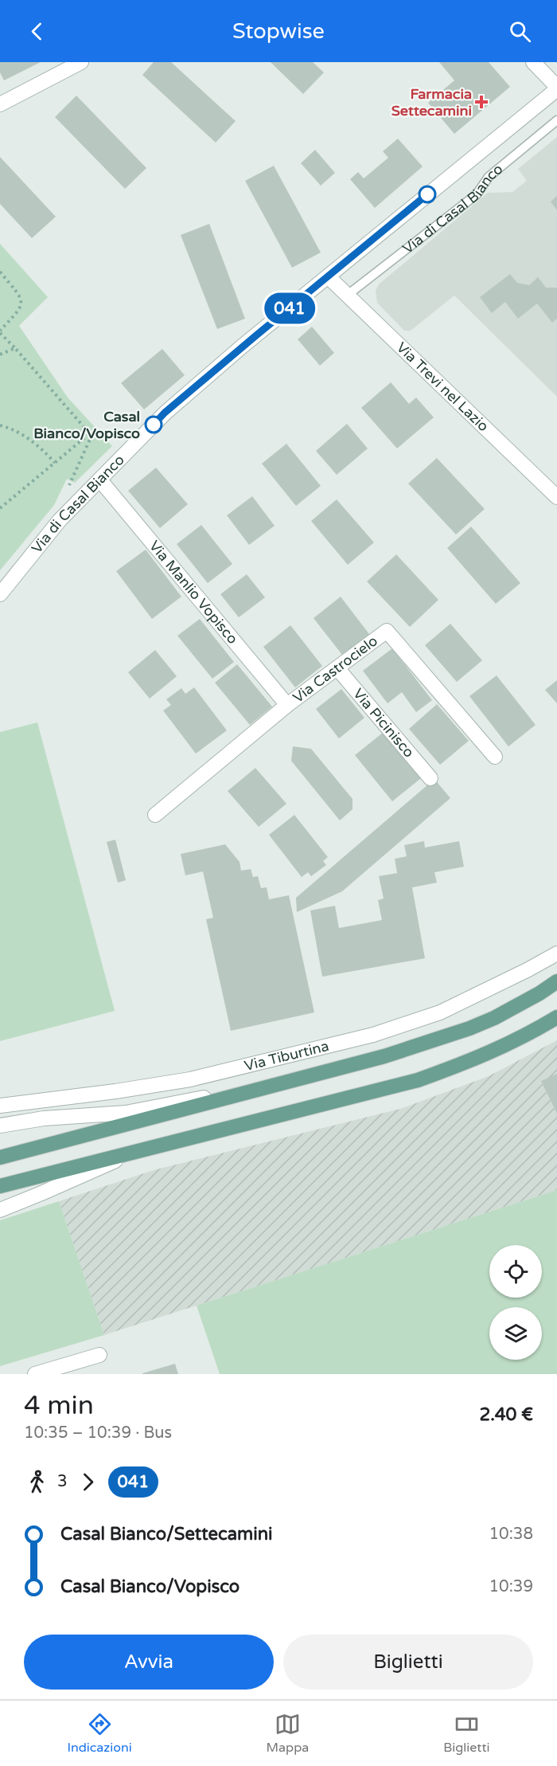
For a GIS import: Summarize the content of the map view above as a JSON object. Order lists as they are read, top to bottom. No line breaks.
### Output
{"streets":{"main road":["Via Tiburtina"],"street":["Via di Casal Bianco","Via Trevi nel Lazio","Via Manlio Vopisco","Via Castrocielo","Via Picinisco"]},"crossings":[["Via di Casal Bianco","Via Trevi nel Lazio"],["Via di Casal Bianco","Via Manlio Vopisco"],["Via Manlio Vopisco","Via Castrocielo"],["Via Castrocielo","Via Picinisco"]],"places":{"health":["Farmacia Settecamini"],"other":["Casal Bianco/Vopisco"]},"lines":["bus line 041"],"page":{"header":"Stopwise","on_map":"041","heading":["4 min","10:35 – 10:39 · Bus","2.40 €"],"legs":["3","041"],"list":[{"name":"Casal Bianco/Settecamini","value":"10:38"},{"name":"Casal Bianco/Vopisco","value":"10:39"}],"buttons":["Avvia","Biglietti"],"tabs":["Indicazioni","Mappa","Biglietti"]}}
